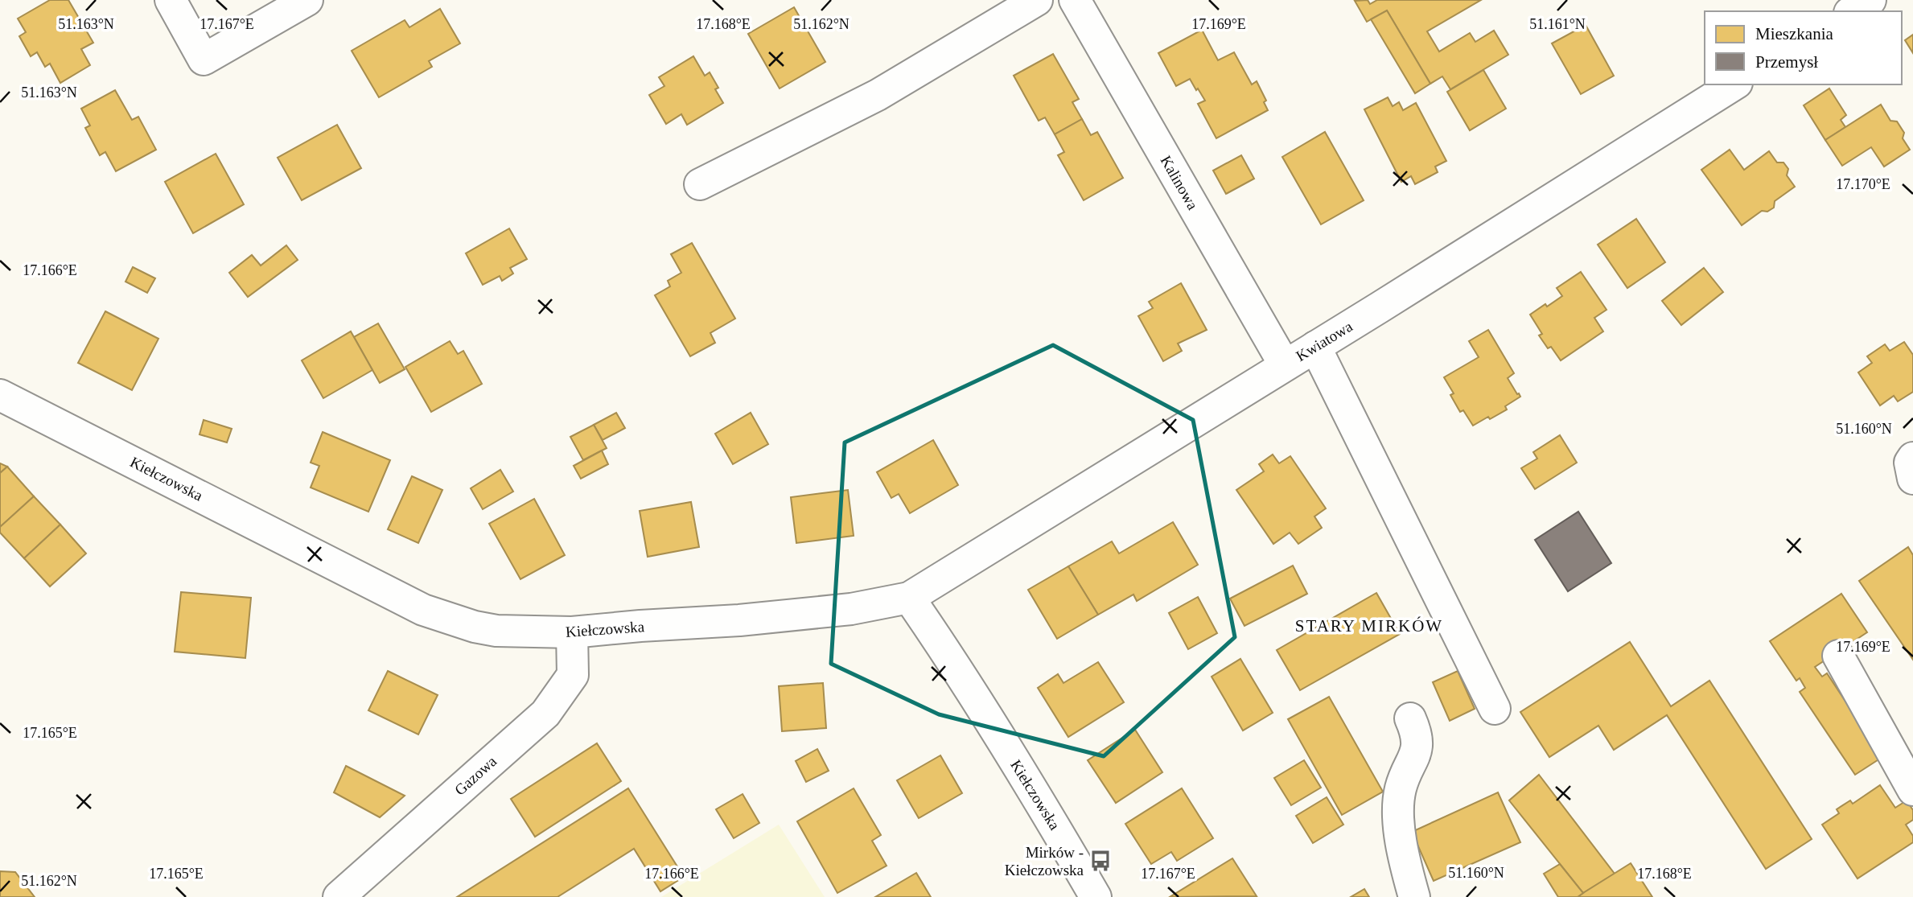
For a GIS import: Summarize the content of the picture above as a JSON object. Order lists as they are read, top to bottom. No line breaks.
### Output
{"streets":{"street":["Kalinowa","Kwiatowa","Kiełczowska","Gazowa"]},"crossings":[["Kalinowa","Kwiatowa"],["Kwiatowa","Kiełczowska"],["Kiełczowska","Gazowa"]],"districts":["STARY MIRKÓW"],"places":{"bus stop":["Mirków - Kiełczowska"]},"legend":["Mieszkania","Przemysł"],"coordinates":["17.167°E","17.168°E","17.169°E","51.163°N","51.162°N","51.161°N","17.170°E","17.166°E","51.160°N","17.165°E"]}
